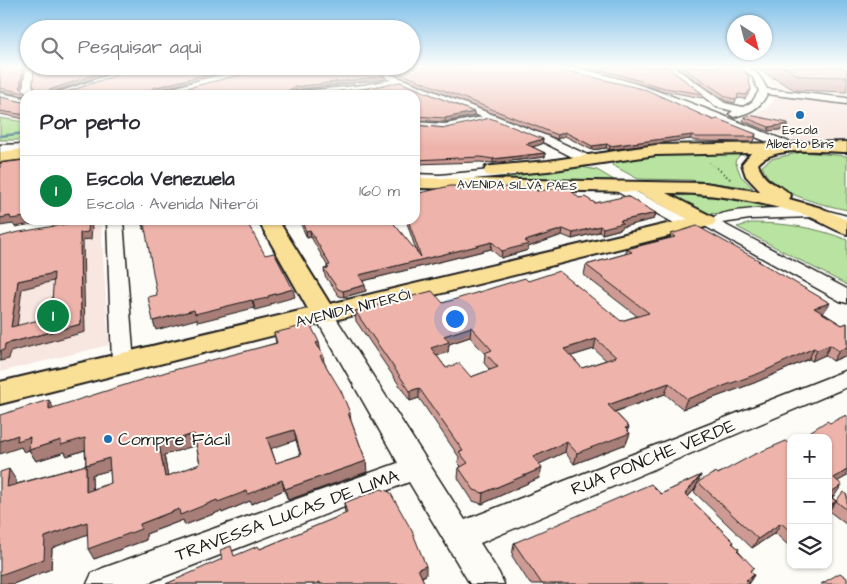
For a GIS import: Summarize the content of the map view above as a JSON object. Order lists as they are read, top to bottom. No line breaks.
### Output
{"streets":{"main road":["AVENIDA SILVA PAES","AVENIDA NITERÓI"],"street":["RUA PONCHE VERDE","TRAVESSA LUCAS DE LIMA"]},"crossings":[["AVENIDA SILVA PAES","AVENIDA NITERÓI"]],"places":["Escola Alberto Bins","Compre Fácil"],"north":"bottom right","page":{"search":"Pesquisar aqui","heading":"Por perto","list":[{"mark":"1","name":"Escola Venezuela","note":"Escola · Avenida Niterói","value":"160 m"}],"pins":"1","map_buttons":["+","−"]}}
